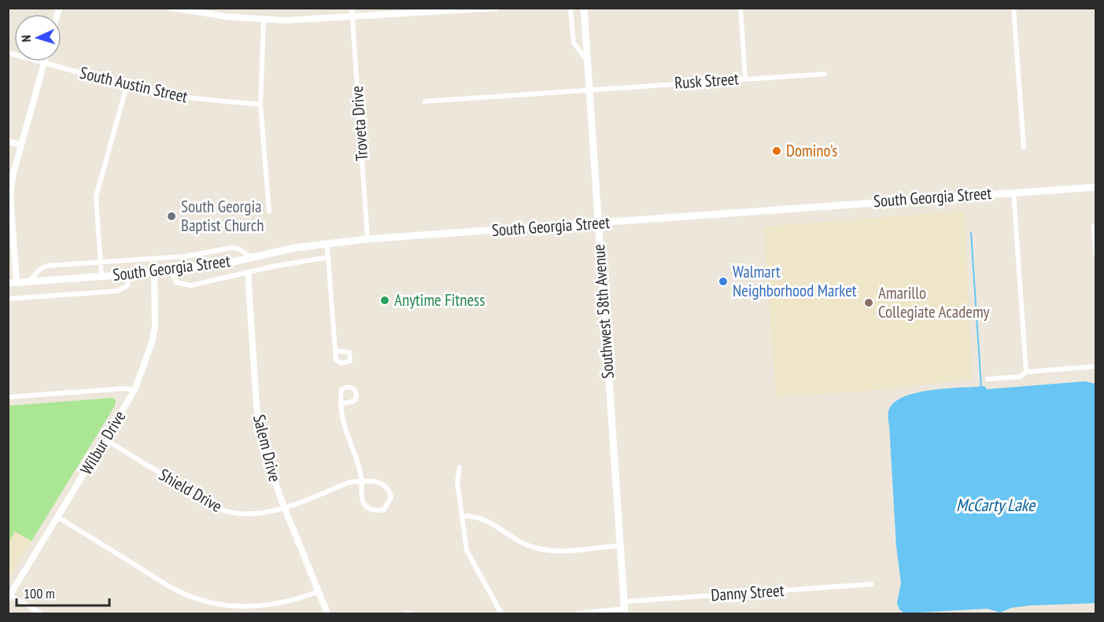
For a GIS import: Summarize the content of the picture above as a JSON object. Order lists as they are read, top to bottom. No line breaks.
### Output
{"streets":{"main road":["South Georgia Street","Southwest 58th Avenue"],"street":["Rusk Street","South Austin Street","Troveta Drive","Wilbur Drive","Salem Drive","Shield Drive","Danny Street"]},"crossings":[["Rusk Street","Southwest 58th Avenue"],["Troveta Drive","South Georgia Street"],["South Georgia Street","Southwest 58th Avenue"],["South Georgia Street","Wilbur Drive"],["Southwest 58th Avenue","Danny Street"],["Wilbur Drive","Shield Drive"],["Salem Drive","Shield Drive"]],"water":["McCarty Lake"],"places":["Domino's","South Georgia Baptist Church","Walmart Neighborhood Market","Anytime Fitness","Amarillo Collegiate Academy"],"scale_bar":"100 m","north":"left"}
